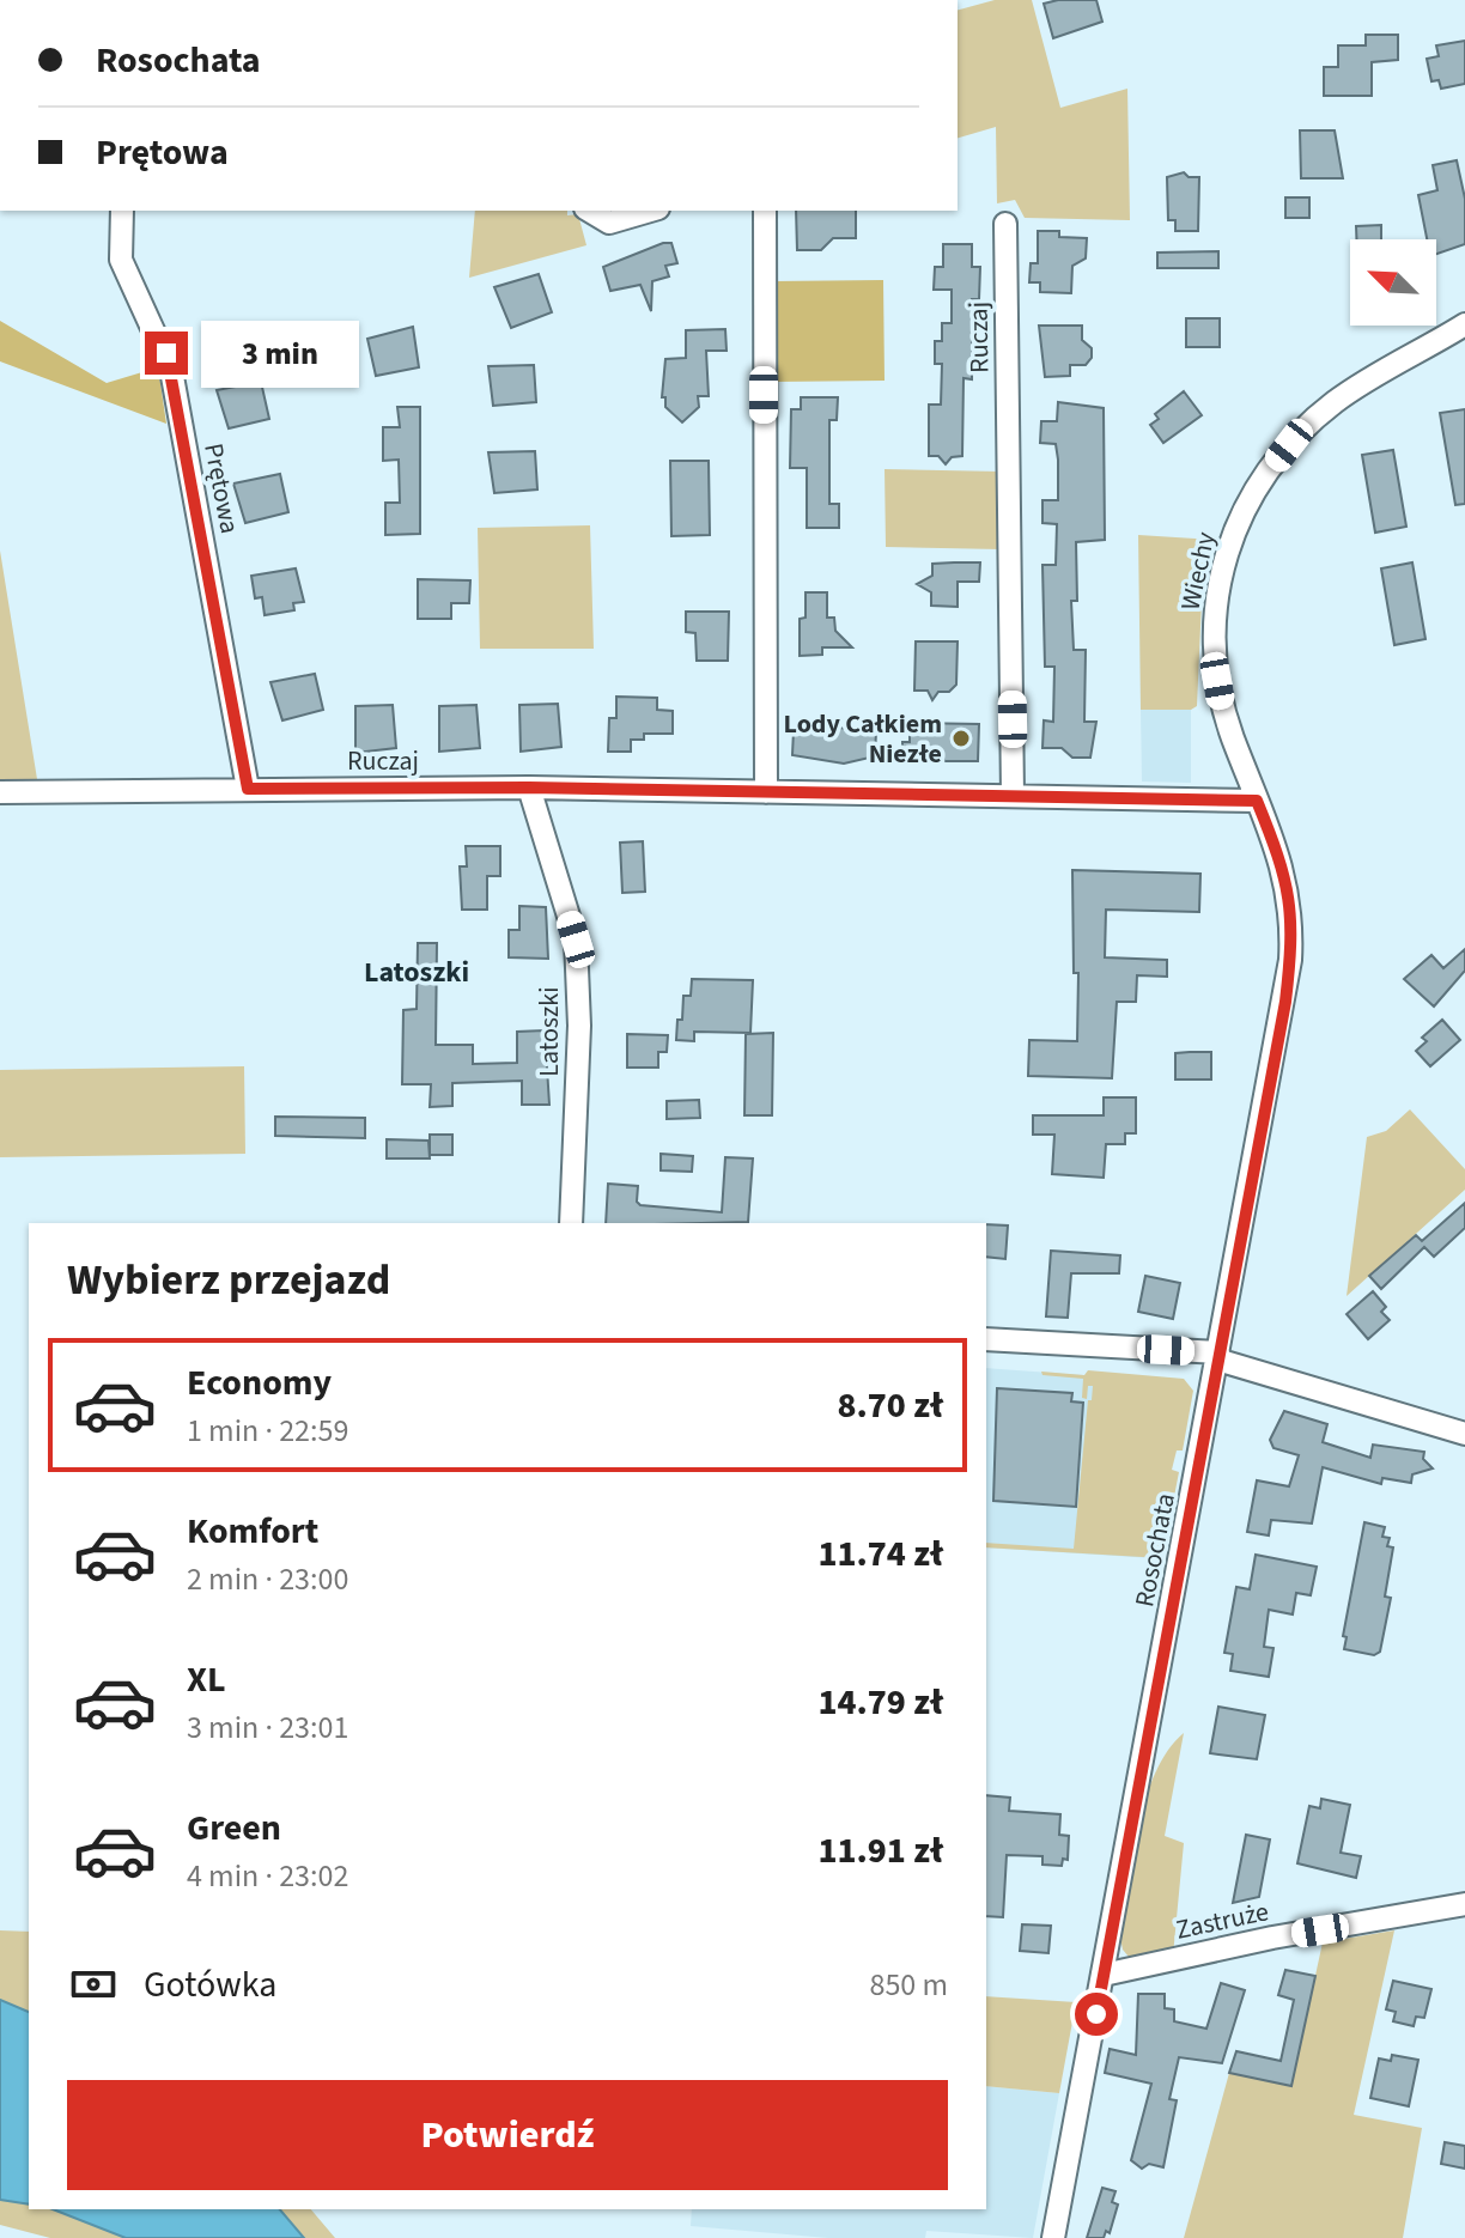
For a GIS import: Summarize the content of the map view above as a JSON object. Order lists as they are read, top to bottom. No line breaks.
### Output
{"streets":{"street":["Ruczaj","Prętowa","Wiechy","Latoszki","Rosochata","Zastruże"]},"crossings":[["Ruczaj","Prętowa"],["Ruczaj","Wiechy"],["Ruczaj","Latoszki"],["Wiechy","Rosochata"],["Rosochata","Zastruże"]],"districts":["Latoszki"],"places":["Lody Całkiem Niezłe"],"north":"top left","page":{"banner":["Rosochata","Prętowa"],"bubble":"3 min","heading":"Wybierz przejazd","list":[{"name":"Economy","note":"1 min · 22:59","value":"8.70 zł"},{"name":"Komfort","note":"2 min · 23:00","value":"11.74 zł"},{"name":"XL","note":"3 min · 23:01","value":"14.79 zł"},{"name":"Green","note":"4 min · 23:02","value":"11.91 zł"}],"pay":["Gotówka","850 m"],"buttons":"Potwierdź"}}
